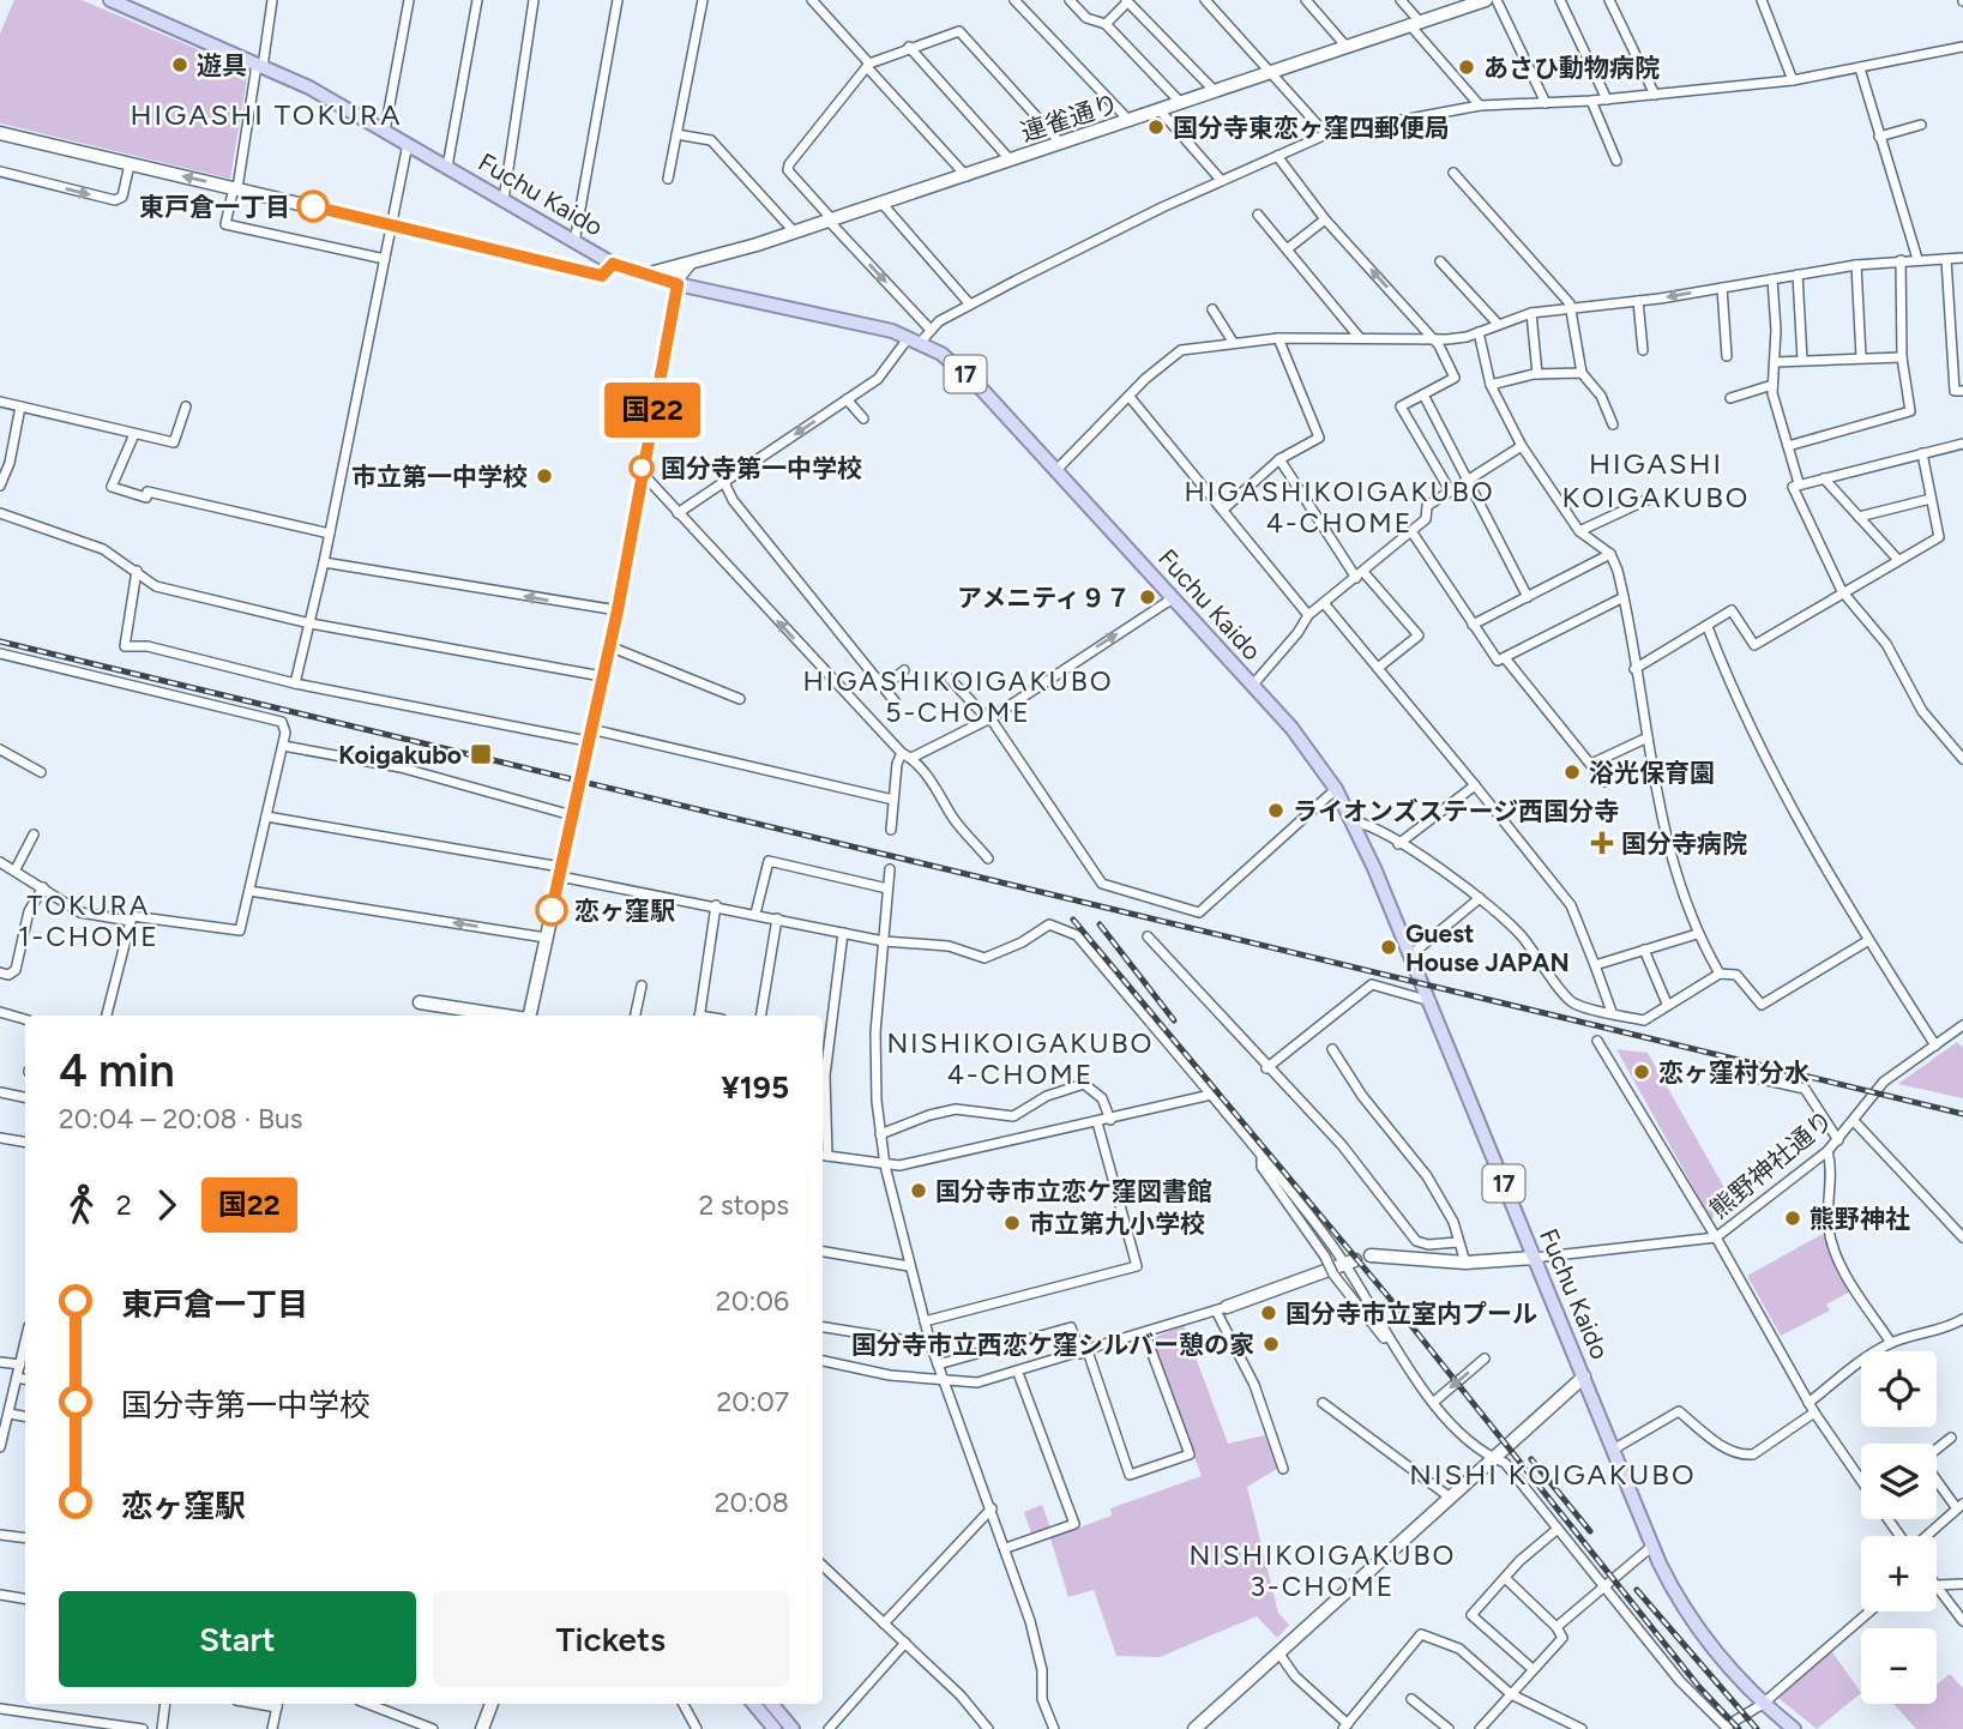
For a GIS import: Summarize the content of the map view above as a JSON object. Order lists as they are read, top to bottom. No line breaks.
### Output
{"streets":{"main road":["連雀通り","Fuchu Kaido","17"],"street":["熊野神社通り"]},"crossings":[["連雀通り","Fuchu Kaido"]],"districts":["HIGASHI TOKURA","HIGASHI KOIGAKUBO","HIGASHIKOIGAKUBO 4-CHOME","HIGASHIKOIGAKUBO 5-CHOME","TOKURA 1-CHOME","NISHIKOIGAKUBO 4-CHOME","NISHI KOIGAKUBO","NISHIKOIGAKUBO 3-CHOME"],"places":{"other":["遊具","あさひ動物病院","国分寺東恋ヶ窪四郵便局","東戸倉一丁目","国分寺第一中学校","市立第一中学校","アメニティ９７","浴光保育園","ライオンズステージ西国分寺","恋ヶ窪駅","Guest House JAPAN","恋ヶ窪村分水","国分寺市立恋ケ窪図書館","熊野神社","市立第九小学校","国分寺市立室内プール","国分寺市立西恋ケ窪シルバー憩の家"],"transit":["Koigakubo"],"health":["国分寺病院"]},"lines":["bus line 国22"],"page":{"on_map":"国22","heading":["4 min","20:04 – 20:08 · Bus","¥195"],"legs":["2","国22","2 stops"],"list":[{"name":"東戸倉一丁目","value":"20:06"},{"name":"国分寺第一中学校","value":"20:07"},{"name":"恋ヶ窪駅","value":"20:08"}],"map_buttons":["+","−"],"buttons":["Start","Tickets"]}}
